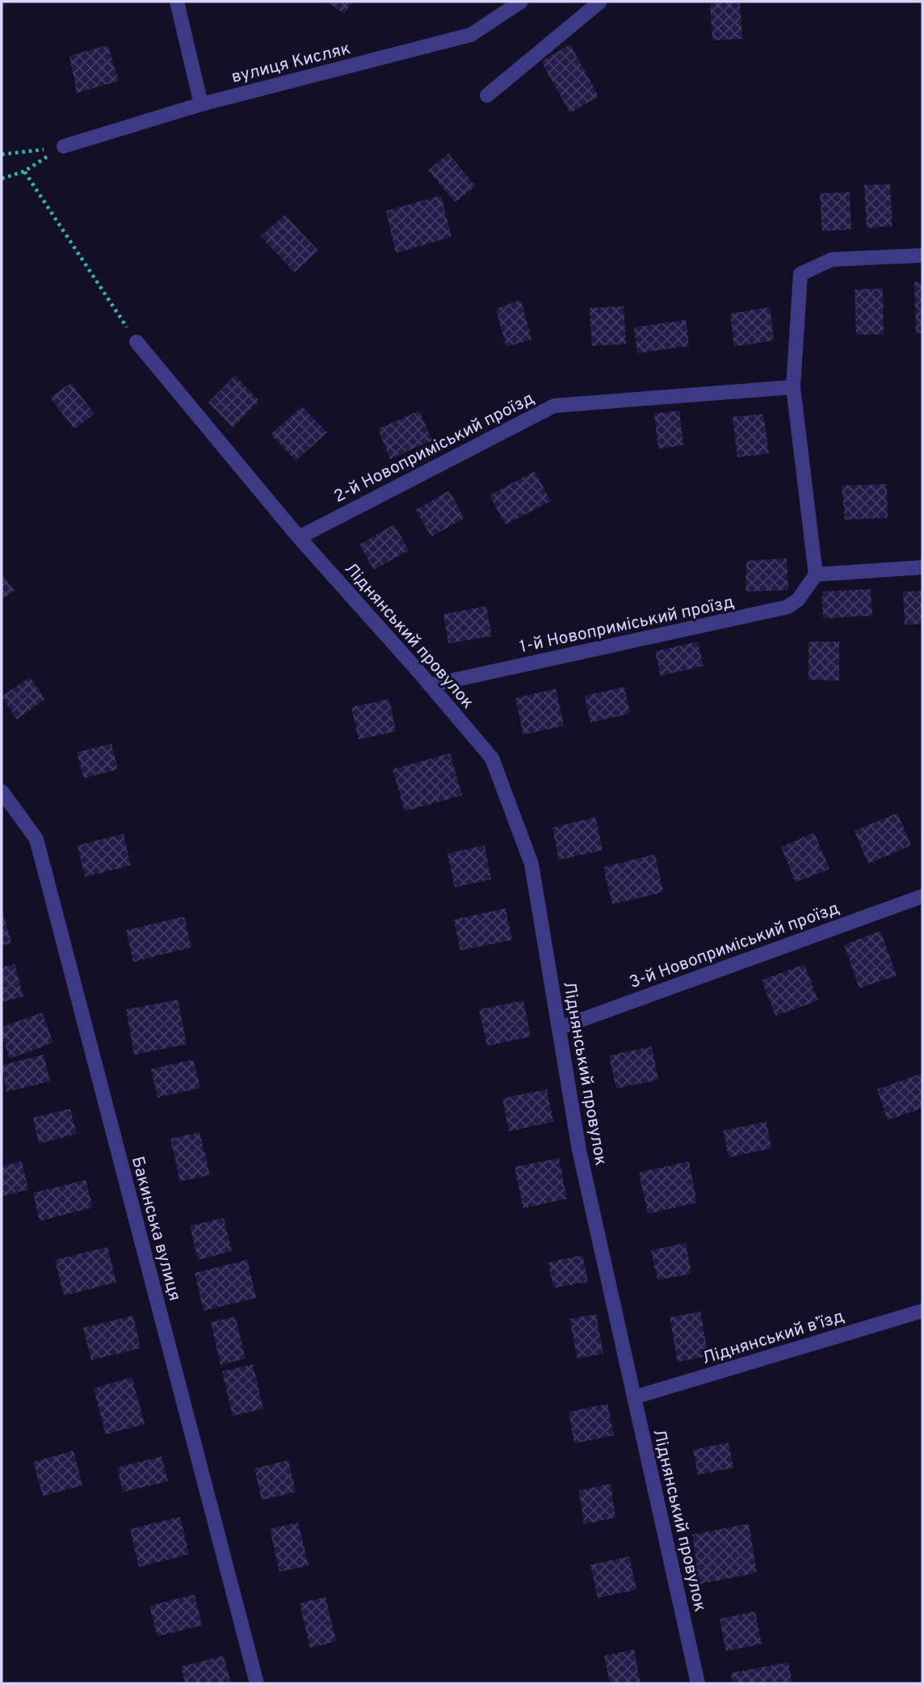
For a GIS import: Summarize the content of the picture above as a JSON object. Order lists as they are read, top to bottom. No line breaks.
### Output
{"streets":{"street":["вулиця Кисляк","2-й Новоприміський проїзд","1-й Новоприміський проїзд","Ліднянський провулок","3-й Новоприміський проїзд","Бакинська вулиця","Ліднянський в’їзд"]},"crossings":[["2-й Новоприміський проїзд","Ліднянський провулок"],["1-й Новоприміський проїзд","Ліднянський провулок"],["Ліднянський провулок","3-й Новоприміський проїзд"],["Ліднянський провулок","Ліднянський в’їзд"]]}
